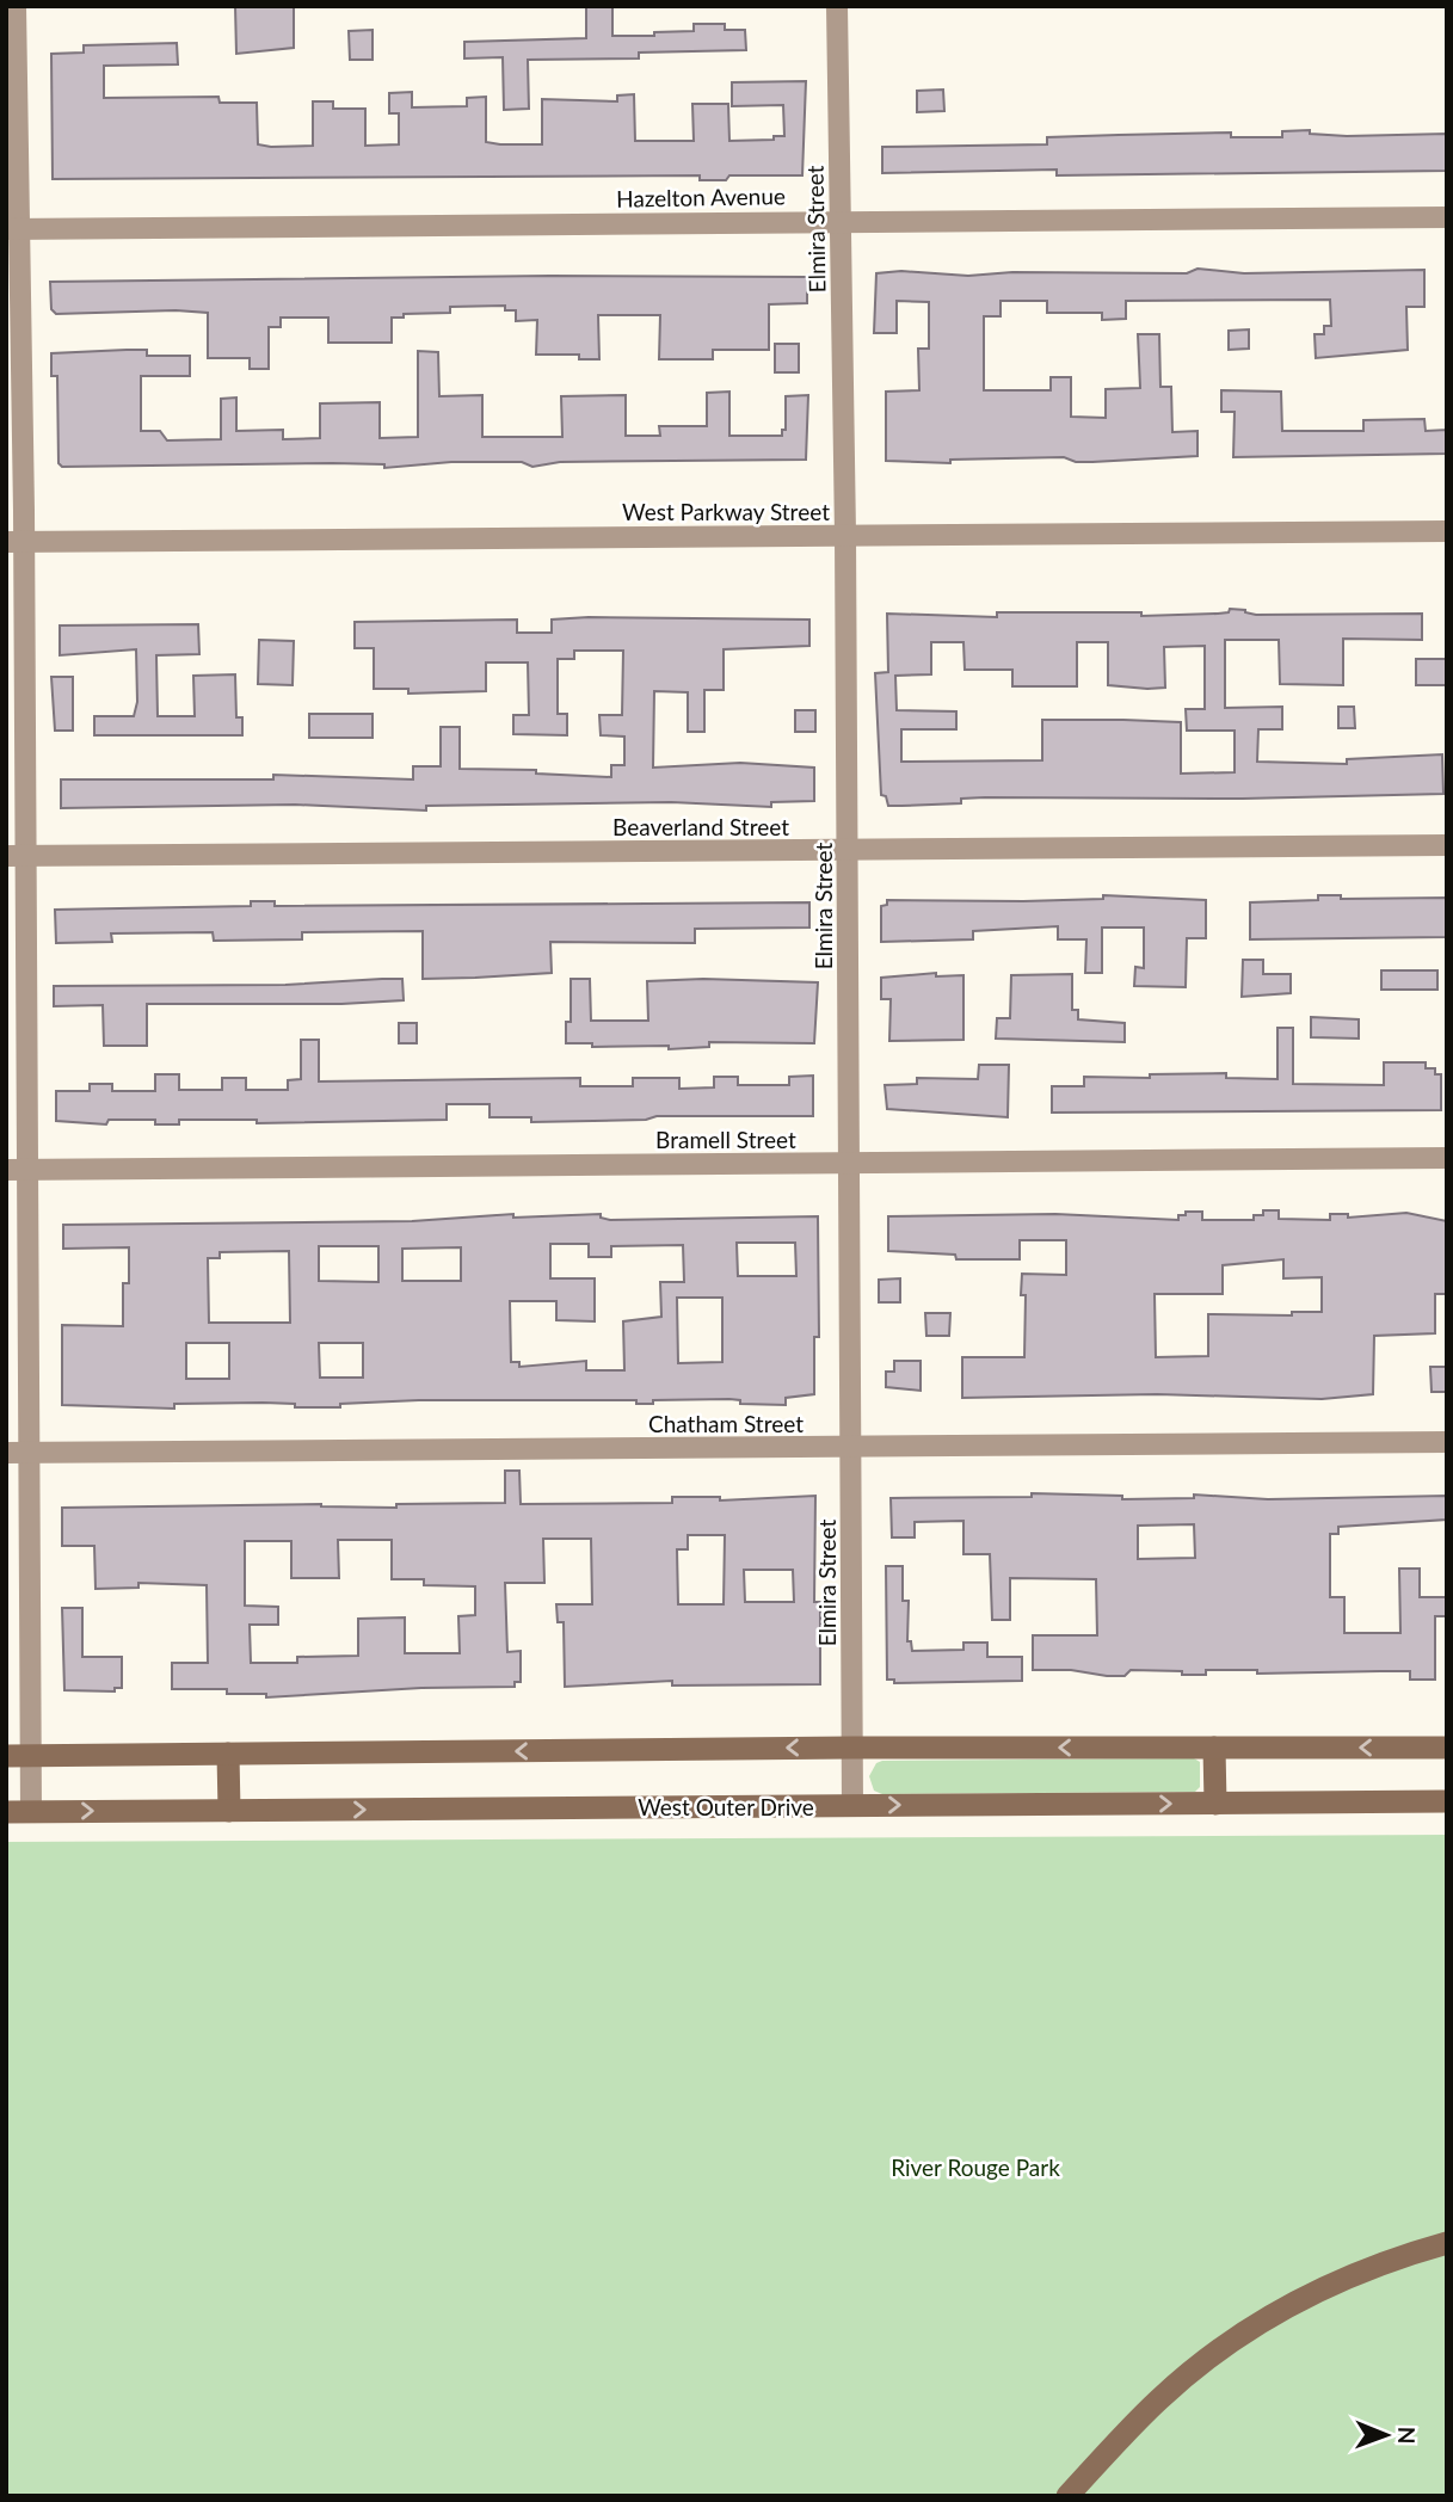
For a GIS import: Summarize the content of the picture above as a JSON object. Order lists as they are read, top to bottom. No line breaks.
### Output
{"streets":{"main road":["West Outer Drive"],"street":["Hazelton Avenue","Elmira Street","West Parkway Street","Beaverland Street","Bramell Street","Chatham Street"]},"crossings":[["Hazelton Avenue","Elmira Street"],["Elmira Street","West Parkway Street"],["Elmira Street","Beaverland Street"],["Elmira Street","Bramell Street"],["Elmira Street","Chatham Street"],["Elmira Street","West Outer Drive"]],"parks":["River Rouge Park"],"north":"right"}
